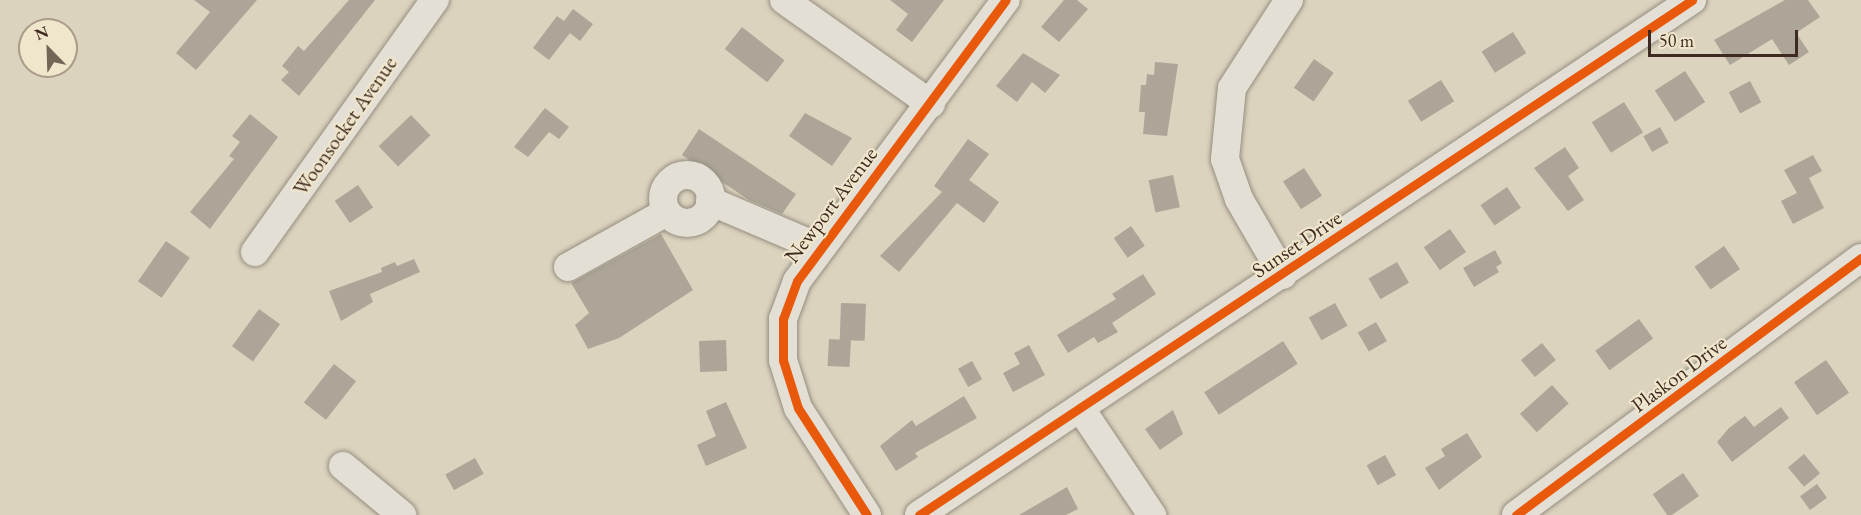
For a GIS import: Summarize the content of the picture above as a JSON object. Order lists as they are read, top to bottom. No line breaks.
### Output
{"streets":{"street":["Woonsocket Avenue","Newport Avenue","Sunset Drive","Plaskon Drive"]},"scale_bar":"50 m","north":"top left"}
